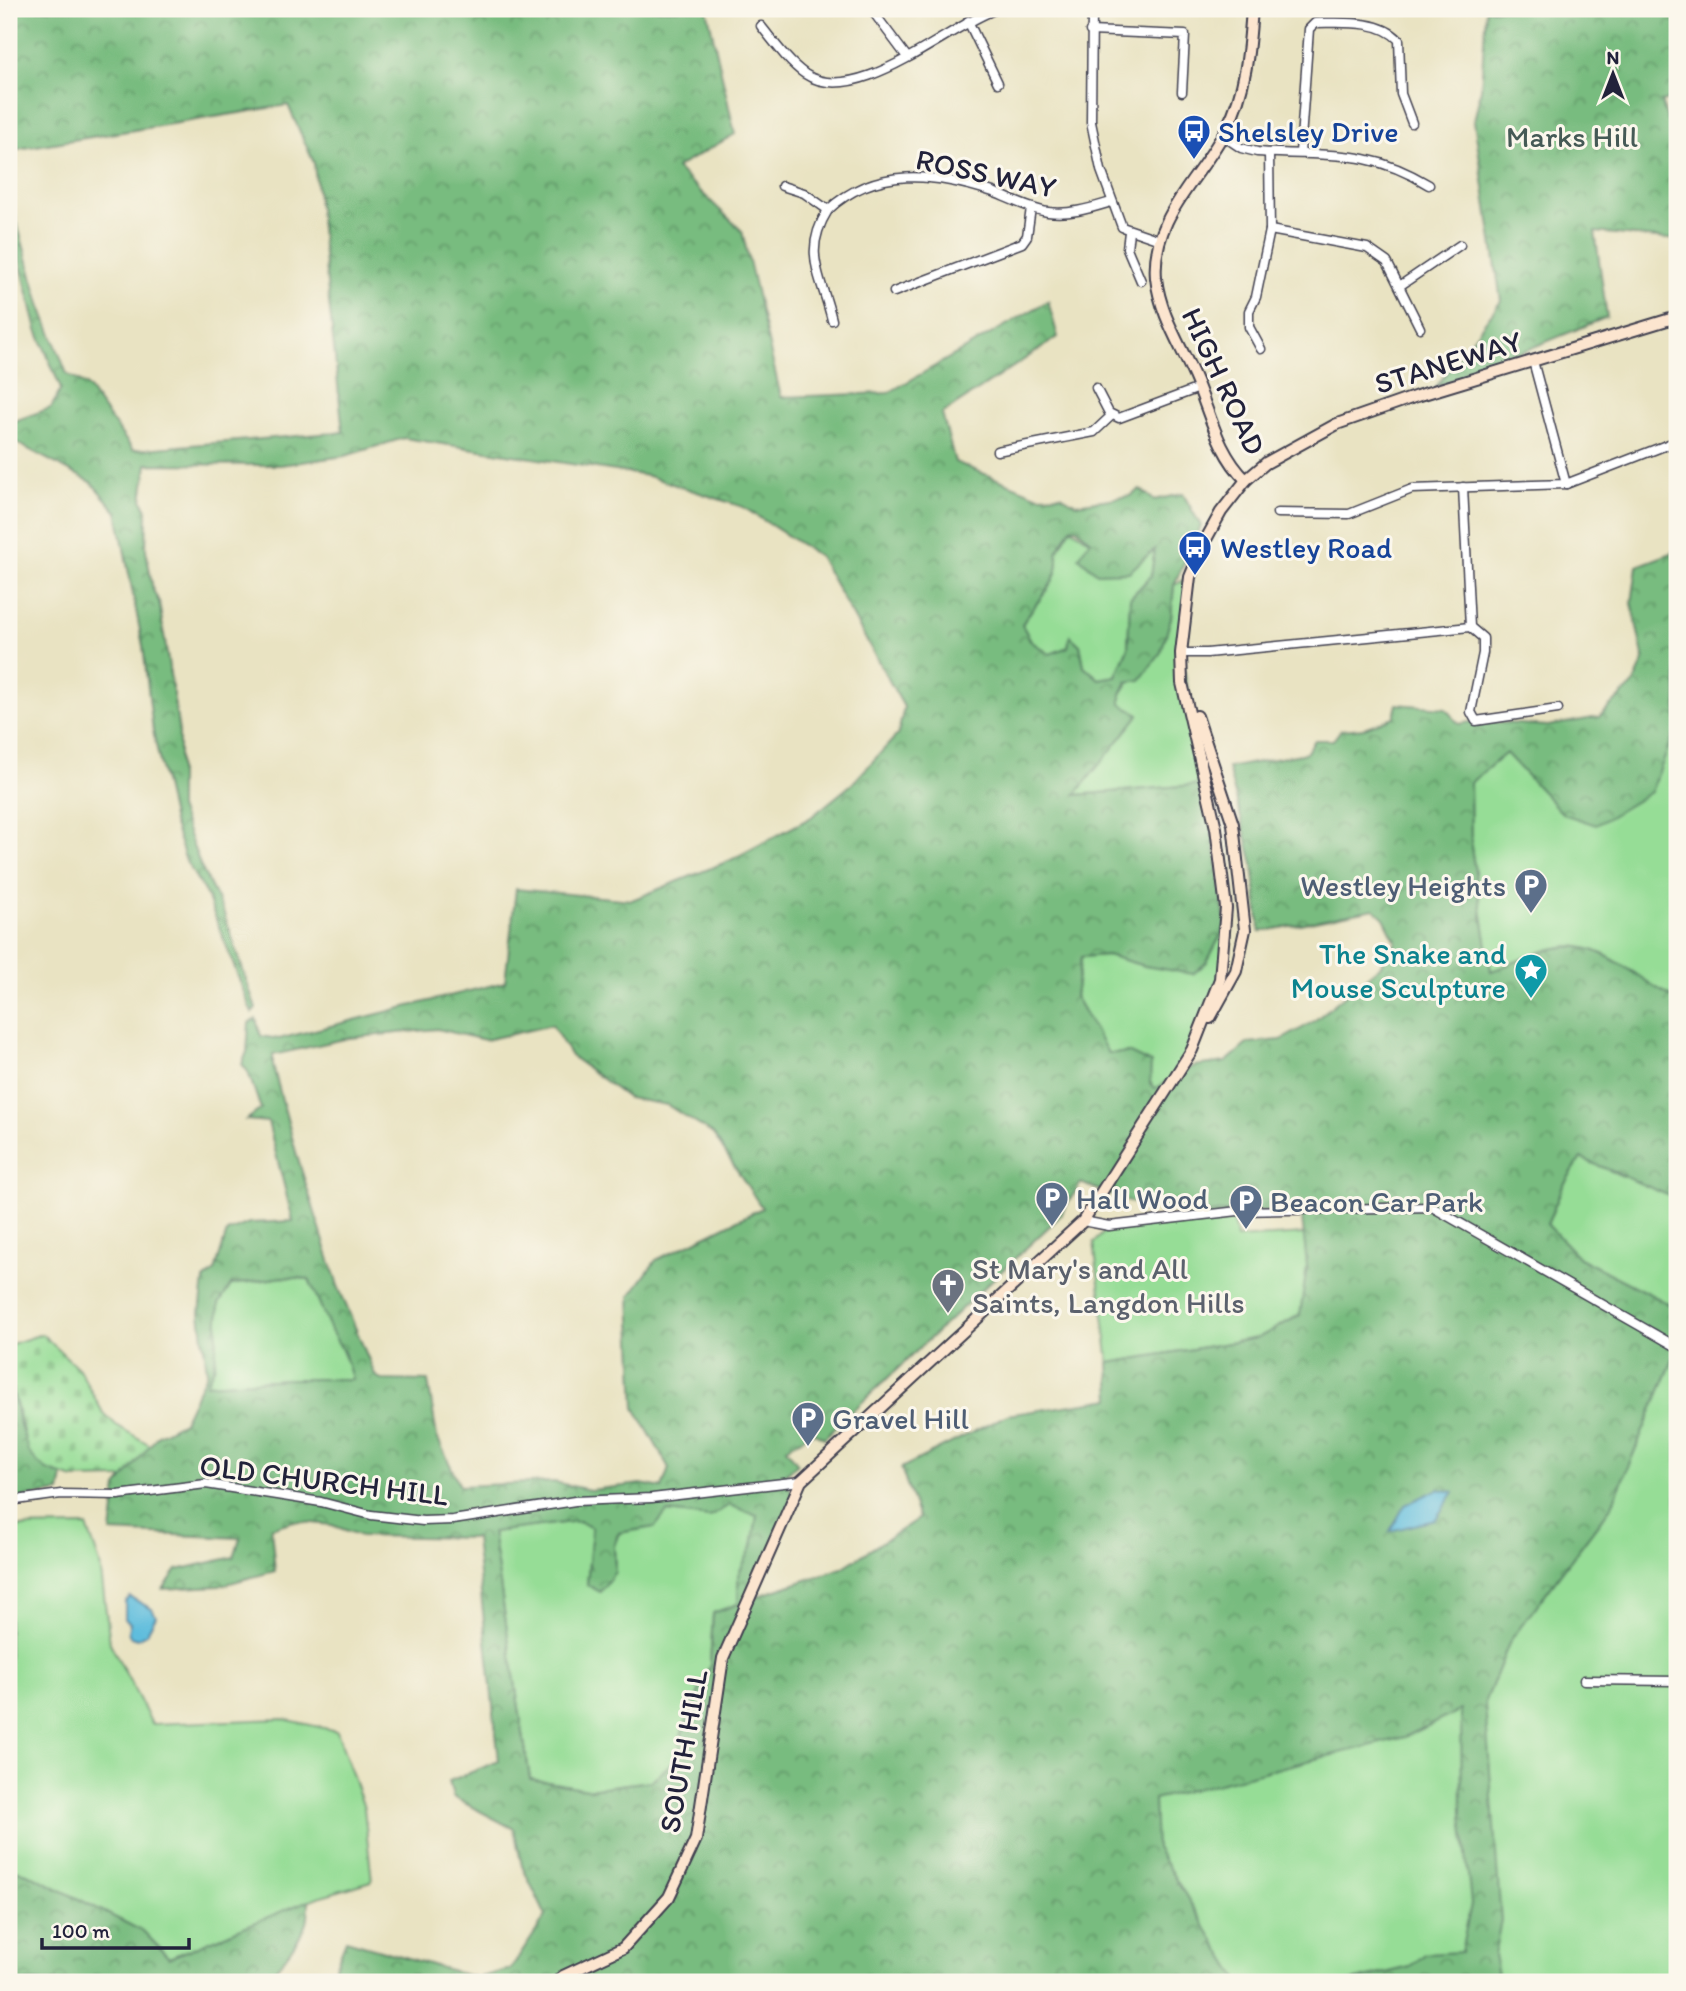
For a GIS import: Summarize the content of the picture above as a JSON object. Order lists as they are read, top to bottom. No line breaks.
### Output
{"streets":{"main road":["STANEWAY","HIGH ROAD","SOUTH HILL"],"street":["ROSS WAY","OLD CHURCH HILL"]},"crossings":[["STANEWAY","HIGH ROAD"],["HIGH ROAD","OLD CHURCH HILL"],["HIGH ROAD","SOUTH HILL"],["OLD CHURCH HILL","SOUTH HILL"]],"parks":["Marks Hill"],"places":{"bus stop":["Shelsley Drive","Westley Road"],"parking":["Westley Heights","Hall Wood","Beacon Car Park","Gravel Hill"],"place":["The Snake and Mouse Sculpture"],"church":["St Mary's and All Saints, Langdon Hills"]},"scale_bar":"100 m","north":"top"}
